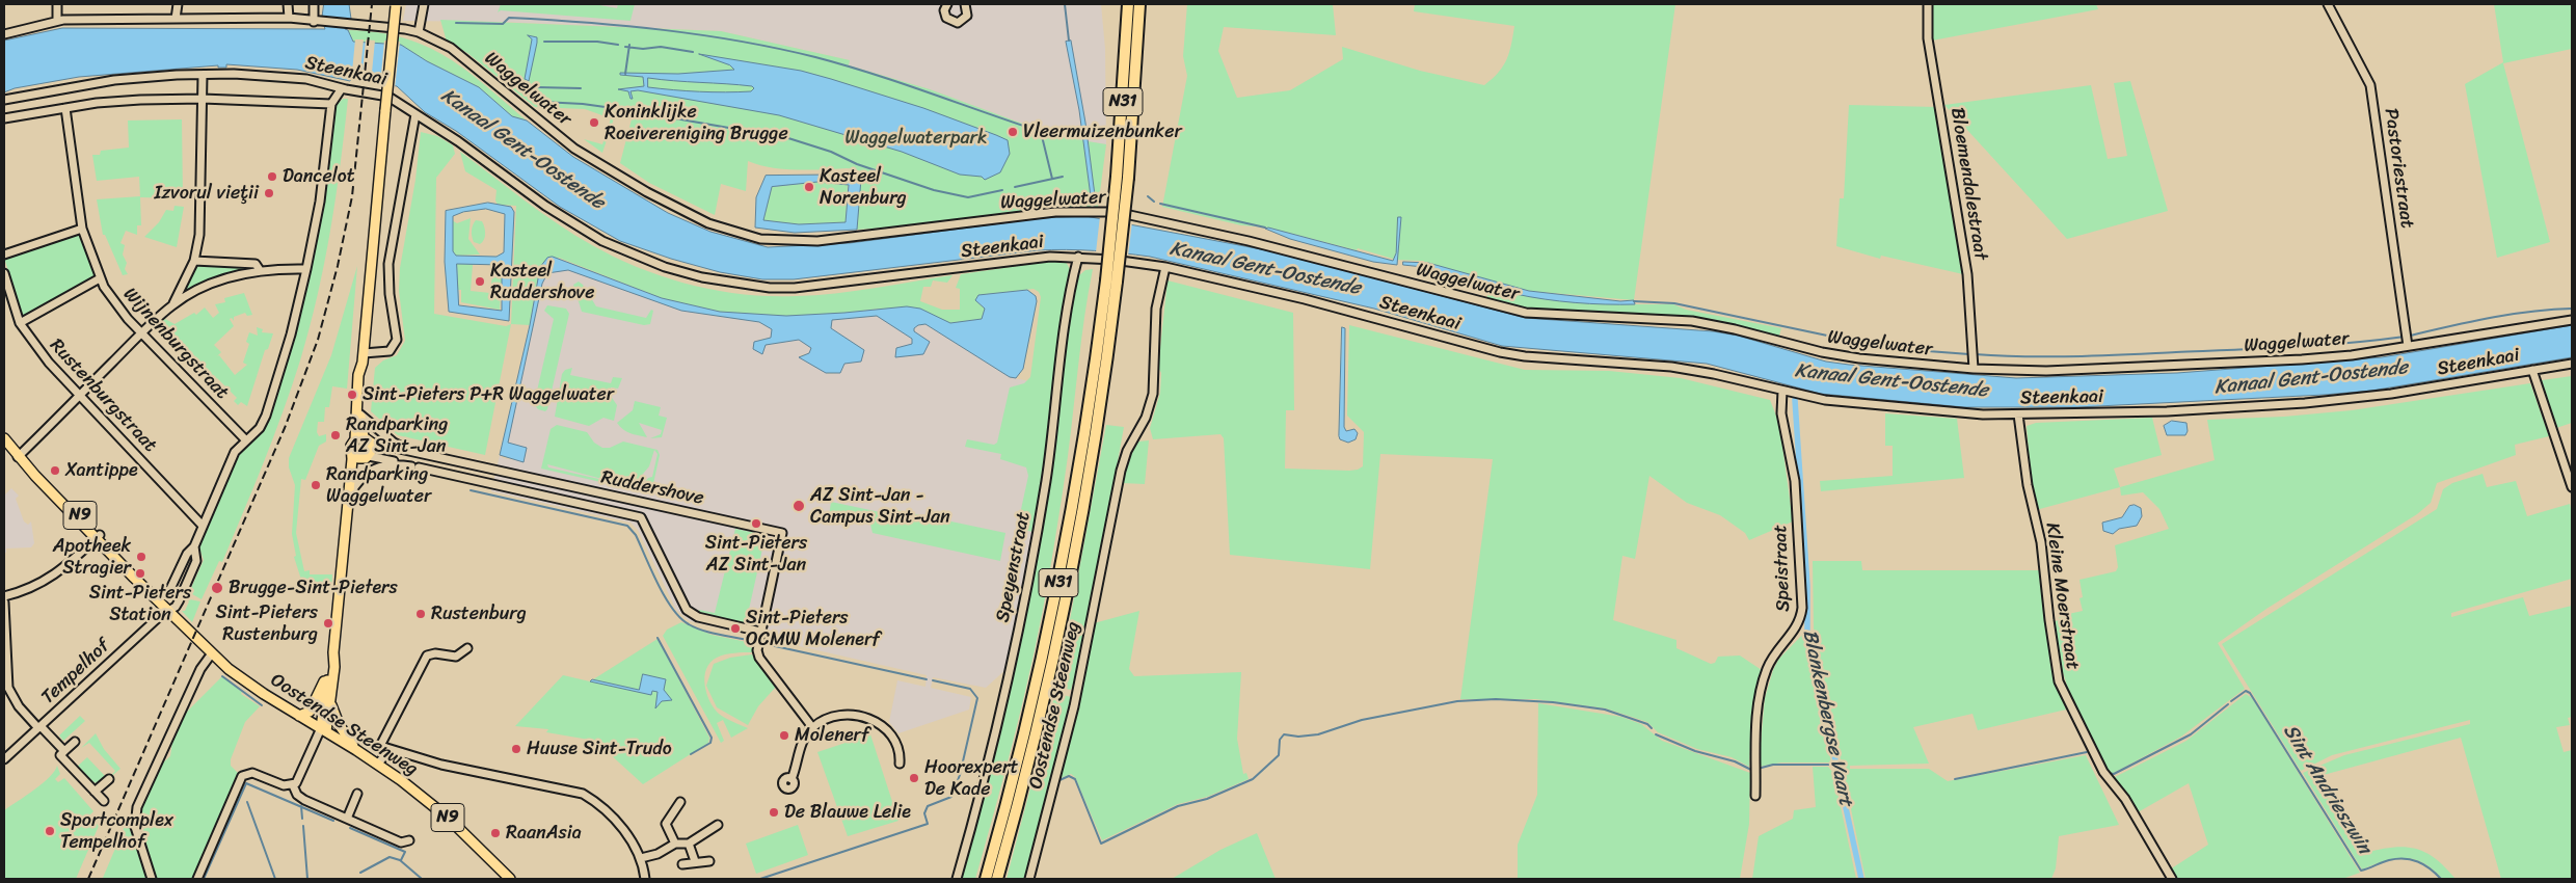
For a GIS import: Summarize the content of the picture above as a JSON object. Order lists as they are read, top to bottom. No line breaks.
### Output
{"streets":{"highway":["N31"],"main road":["N9","Oostendse Steenweg"],"street":["Steenkaai","Waggelwater","Pastoriestraat","Bloemendalestraat","Wijnenburgstraat","Rustenburgstraat","Ruddershove","Speyenstraat","Speistraat","Kleine Moerstraat","Tempelhof"]},"crossings":[["Steenkaai","Wijnenburgstraat"],["Steenkaai","Speyenstraat"],["Steenkaai","Speistraat"],["Steenkaai","Kleine Moerstraat"],["Steenkaai","Oostendse Steenweg"],["Waggelwater","Pastoriestraat"],["Waggelwater","Bloemendalestraat"],["Tempelhof","Oostendse Steenweg"]],"water":["Kanaal Gent-Oostende","Blankenbergse Vaart","Sint Andrieszwin"],"parks":["Waggelwaterpark"],"places":["Koninklijke Roeivereniging Brugge","Vleermuizenbunker","Dancelot","Kasteel Norenburg","Izvorul vieţii","Kasteel Ruddershove","Sint-Pieters P+R Waggelwater","Randparking AZ Sint-Jan","Xantippe","Randparking Waggelwater","AZ Sint-Jan - Campus Sint-Jan","Sint-Pieters AZ Sint-Jan","Apotheek Stragier","Sint-Pieters Station","Brugge-Sint-Pieters","Rustenburg","Sint-Pieters Rustenburg","Sint-Pieters OCMW Molenerf","Molenerf","Huuse Sint-Trudo","Hoorexpert De Kade","De Blauwe Lelie","Sportcomplex Tempelhof","RaanAsia"]}
